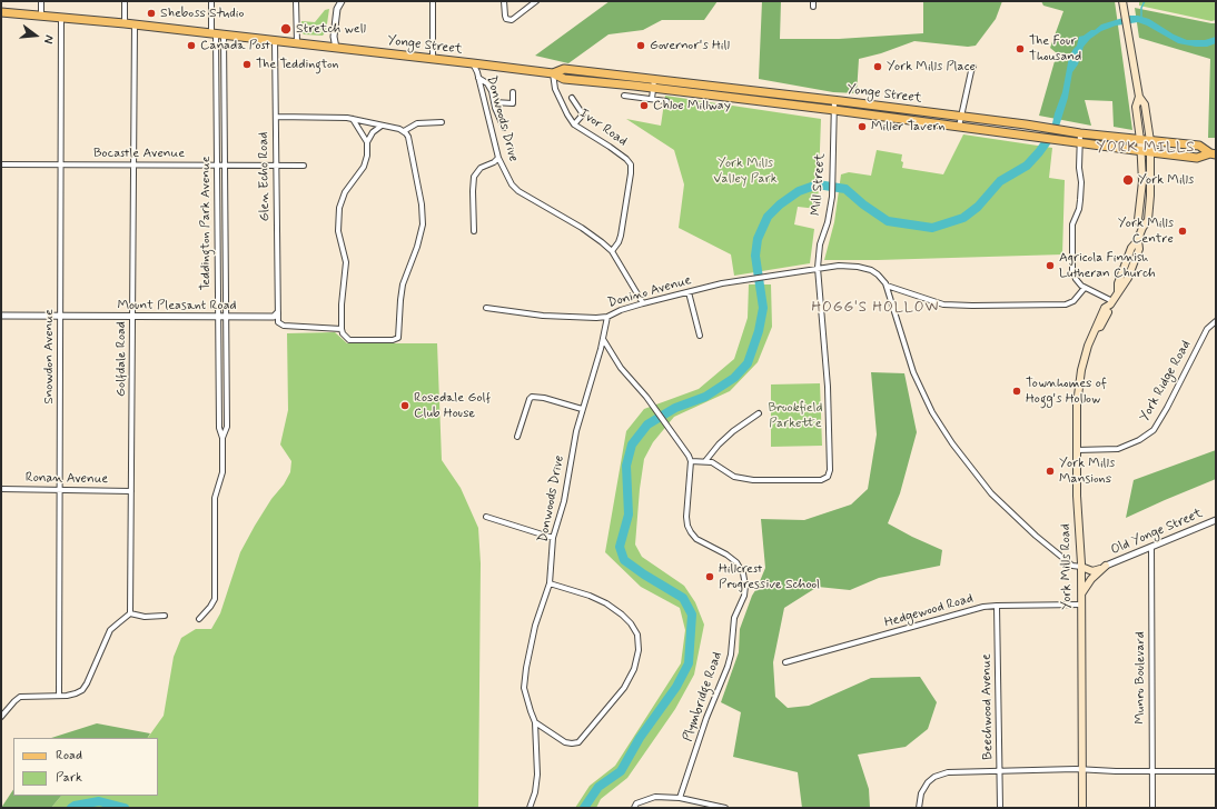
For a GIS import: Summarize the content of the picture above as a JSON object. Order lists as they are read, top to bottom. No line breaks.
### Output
{"streets":{"main road":["Yonge Street","York Mills Road"],"street":["Donwoods Drive","Ivor Road","Bocastle Avenue","Glen Echo Road","Mill Street","Teddington Park Avenue","Donino Avenue","Mount Pleasant Road","Snowdon Avenue","Golfdale Road","York Ridge Road","Ronan Avenue","Old Yonge Street","Hedgewood Road","Munro Boulevard","Plymbridge Road","Beechwood Avenue"]},"crossings":[["Yonge Street","Donwoods Drive"],["Yonge Street","Ivor Road"],["Yonge Street","Glen Echo Road"],["Yonge Street","Mill Street"],["Yonge Street","Teddington Park Avenue"],["Yonge Street","Snowdon Avenue"],["Yonge Street","Golfdale Road"],["Yonge Street","York Mills Road"],["Donwoods Drive","Ivor Road"],["Donwoods Drive","Donino Avenue"],["Bocastle Avenue","Glen Echo Road"],["Bocastle Avenue","Teddington Park Avenue"],["Bocastle Avenue","Snowdon Avenue"],["Bocastle Avenue","Golfdale Road"],["Glen Echo Road","Mount Pleasant Road"],["Mill Street","Donino Avenue"],["Teddington Park Avenue","Mount Pleasant Road"],["Mount Pleasant Road","Snowdon Avenue"],["Mount Pleasant Road","Golfdale Road"],["Snowdon Avenue","Ronan Avenue"],["Golfdale Road","Ronan Avenue"],["York Ridge Road","York Mills Road"],["Old Yonge Street","Munro Boulevard"],["York Mills Road","Hedgewood Road"],["Hedgewood Road","Beechwood Avenue"]],"districts":["YORK MILLS","HOGG'S HOLLOW"],"parks":["York Mills Valley Park","Brookfield Parkette"],"places":["Sheboss Studio","Stretch well","Canada Post","Governor's Hill","The Four Thousand","The Teddington","York Mills Place","Chloe Millway","Miller Tavern","York Mills","York Mills Centre","Agricola Finnish Lutheran Church","Townhomes of Hogg's Hollow","Rosedale Golf Club House","York Mills Mansions","Hillcrest Progressive School"],"legend":["Road","Park"],"north":"right"}
